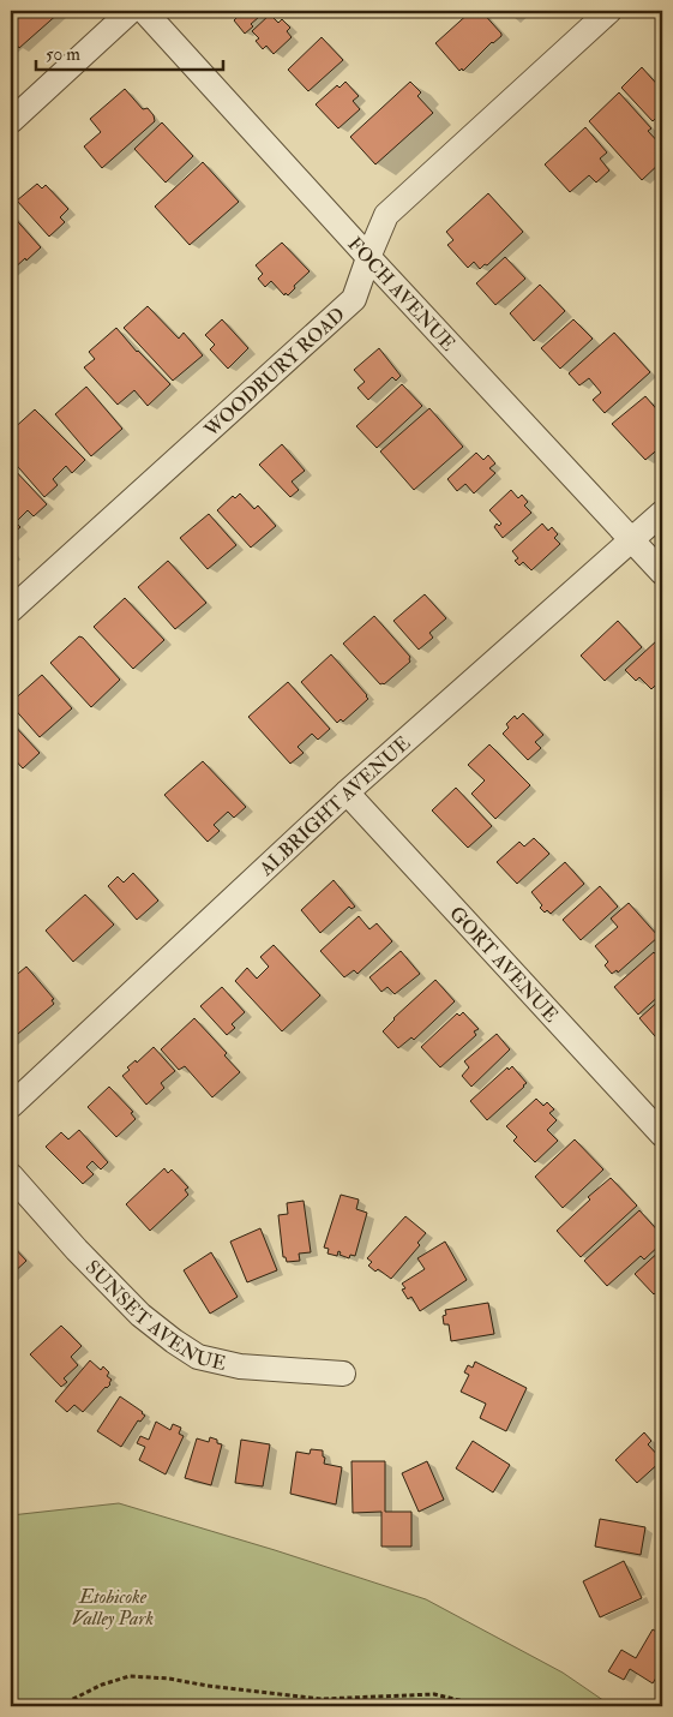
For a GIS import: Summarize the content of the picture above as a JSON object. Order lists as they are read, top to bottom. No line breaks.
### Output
{"streets":{"street":["FOCH AVENUE","WOODBURY ROAD","ALBRIGHT AVENUE","GORT AVENUE","SUNSET AVENUE"]},"crossings":[["FOCH AVENUE","WOODBURY ROAD"],["FOCH AVENUE","ALBRIGHT AVENUE"],["ALBRIGHT AVENUE","GORT AVENUE"]],"parks":["Etobicoke Valley Park"],"scale_bar":"50 m"}
